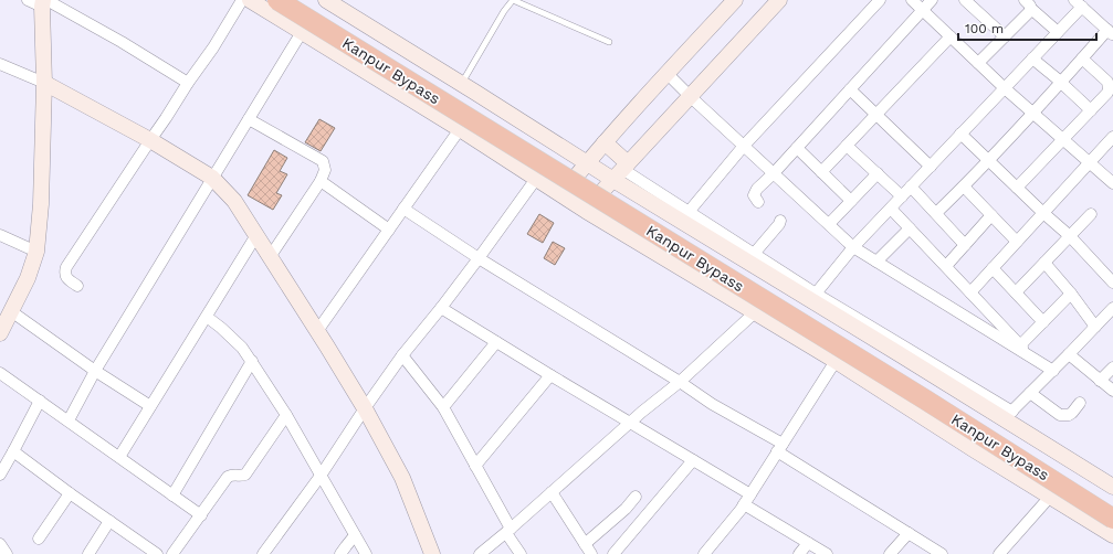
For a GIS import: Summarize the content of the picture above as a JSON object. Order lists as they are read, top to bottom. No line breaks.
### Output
{"streets":{"highway":["Kanpur Bypass"]},"scale_bar":"100 m"}
